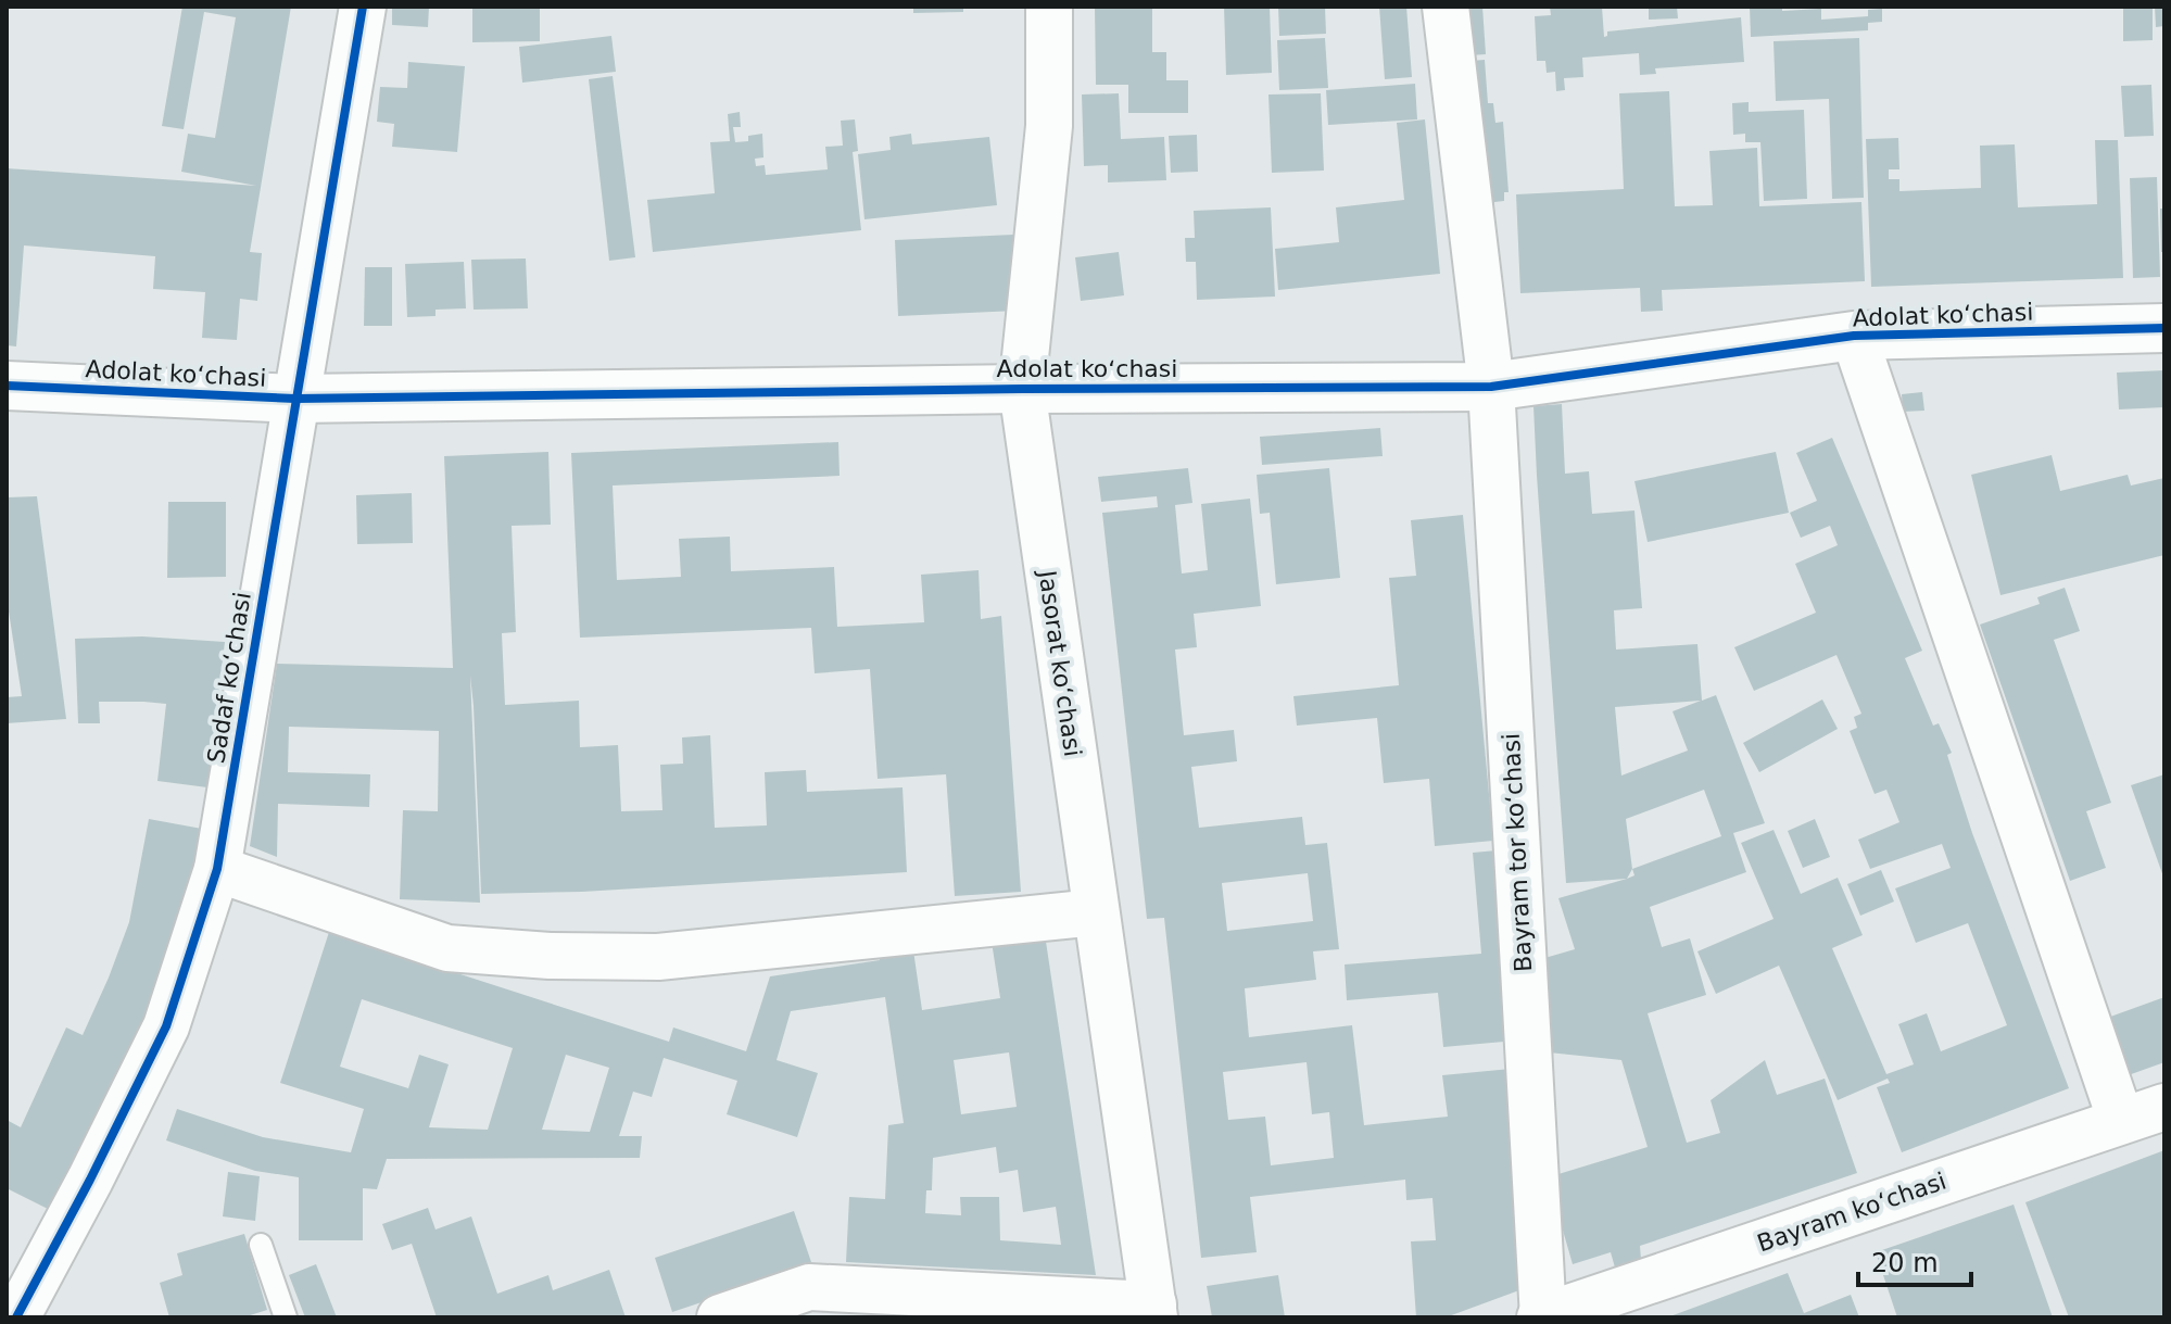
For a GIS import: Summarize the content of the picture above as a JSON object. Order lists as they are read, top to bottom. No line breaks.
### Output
{"streets":{"street":["Adolat koʻchasi","Jasorat koʻchasi","Sadaf koʻchasi","Bayram tor koʻchasi","Bayram koʻchasi"]},"crossings":[["Adolat koʻchasi","Jasorat koʻchasi"],["Adolat koʻchasi","Sadaf koʻchasi"],["Adolat koʻchasi","Bayram tor koʻchasi"],["Bayram tor koʻchasi","Bayram koʻchasi"]],"scale_bar":"20 m"}
